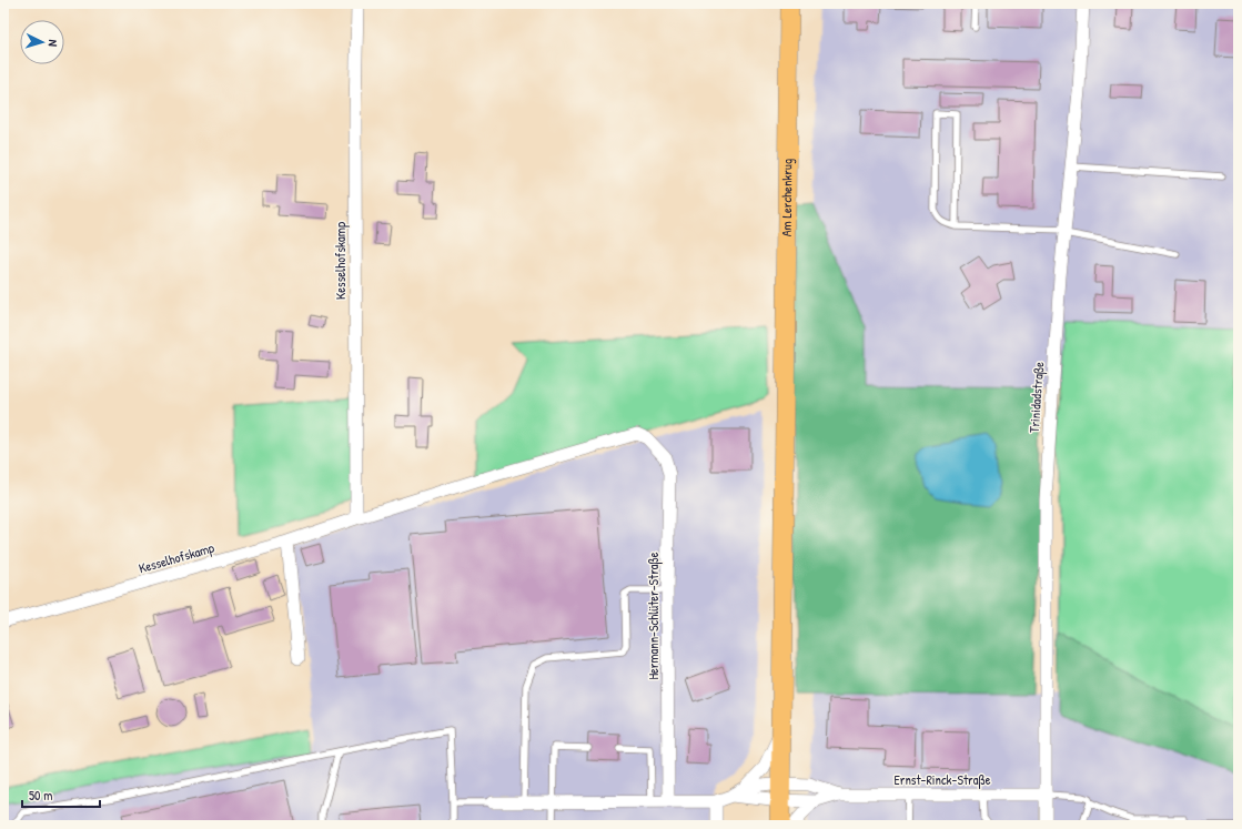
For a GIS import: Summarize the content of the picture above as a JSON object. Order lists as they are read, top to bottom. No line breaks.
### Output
{"streets":{"main road":["Am Lerchenkrug"],"street":["Kesselhofskamp","Trinidadstraße","Hermann-Schlüter-Straße","Ernst-Rinck-Straße"]},"crossings":[["Am Lerchenkrug","Ernst-Rinck-Straße"],["Kesselhofskamp","Hermann-Schlüter-Straße"],["Trinidadstraße","Ernst-Rinck-Straße"]],"scale_bar":"50 m","north":"right"}
